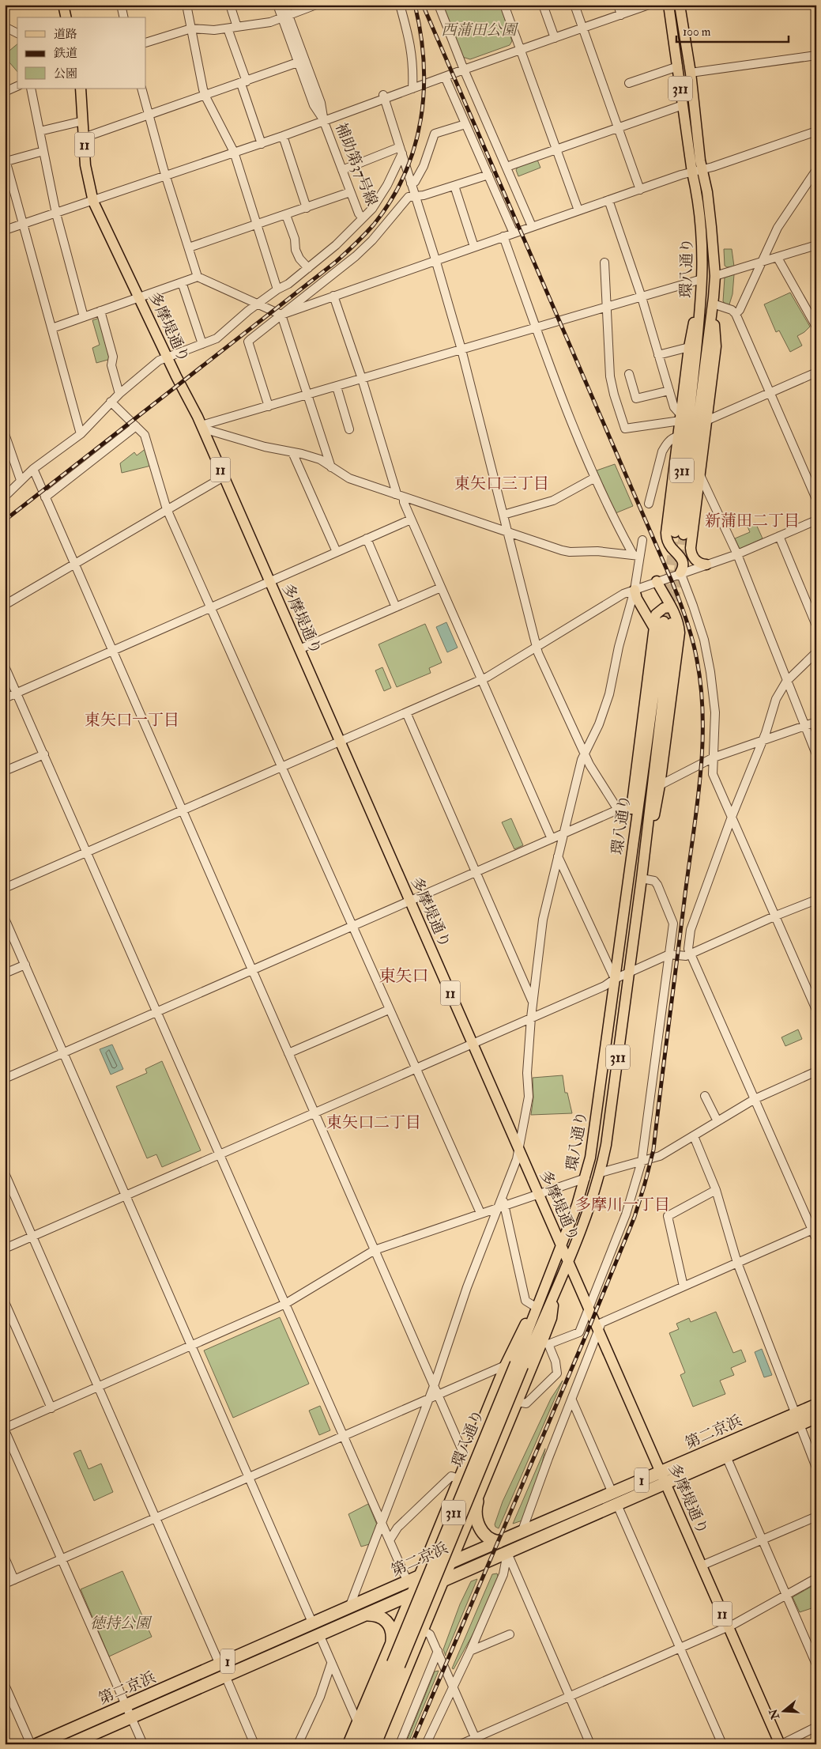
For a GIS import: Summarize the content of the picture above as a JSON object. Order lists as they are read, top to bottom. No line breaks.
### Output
{"streets":{"highway":["第二京浜","1"],"main road":["311","11","環八通り","多摩堤通り"],"street":["補助第37号線"]},"crossings":[["環八通り","多摩堤通り"],["多摩堤通り","第二京浜"]],"districts":["東矢口三丁目","新蒲田二丁目","東矢口一丁目","東矢口","東矢口二丁目","多摩川一丁目"],"parks":["西蒲田公園","徳持公園"],"legend":["道路","鉄道","公園"],"scale_bar":"100 m","north":"left"}
